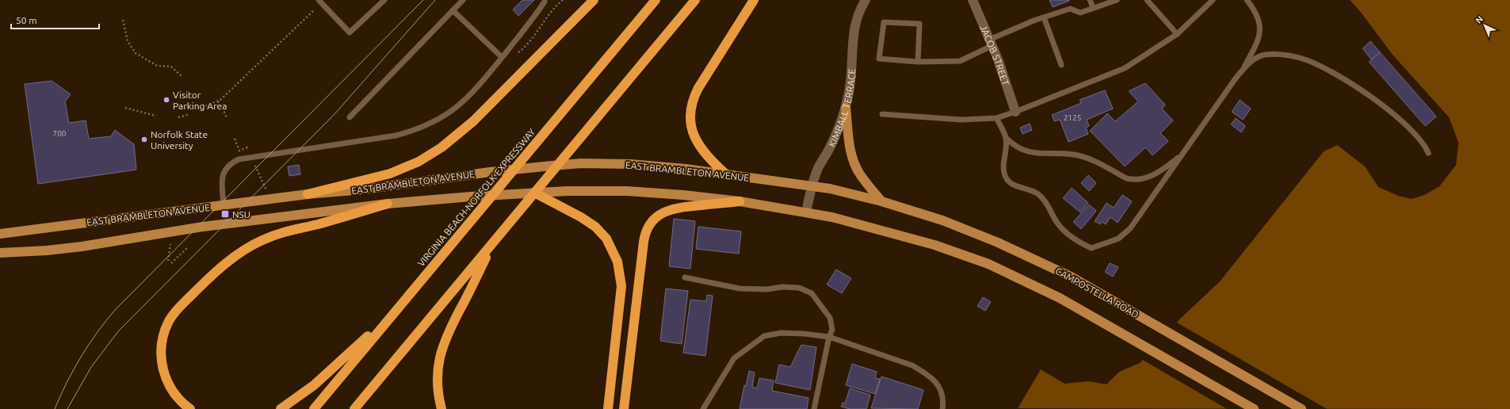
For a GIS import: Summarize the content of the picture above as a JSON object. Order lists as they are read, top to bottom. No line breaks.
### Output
{"streets":{"highway":["VIRGINIA BEACH-NORFOLK EXPRESSWAY"],"main road":["EAST BRAMBLETON AVENUE","CAMPOSTELLA ROAD"],"street":["JACOB STREET","KIMBALL TERRACE"]},"crossings":[["KIMBALL TERRACE","EAST BRAMBLETON AVENUE"],["EAST BRAMBLETON AVENUE","CAMPOSTELLA ROAD"]],"places":{"other":["Visitor Parking Area","Norfolk State University"],"transit":["NSU"]},"house_numbers":["2125","700"],"scale_bar":"50 m","north":"top left"}
